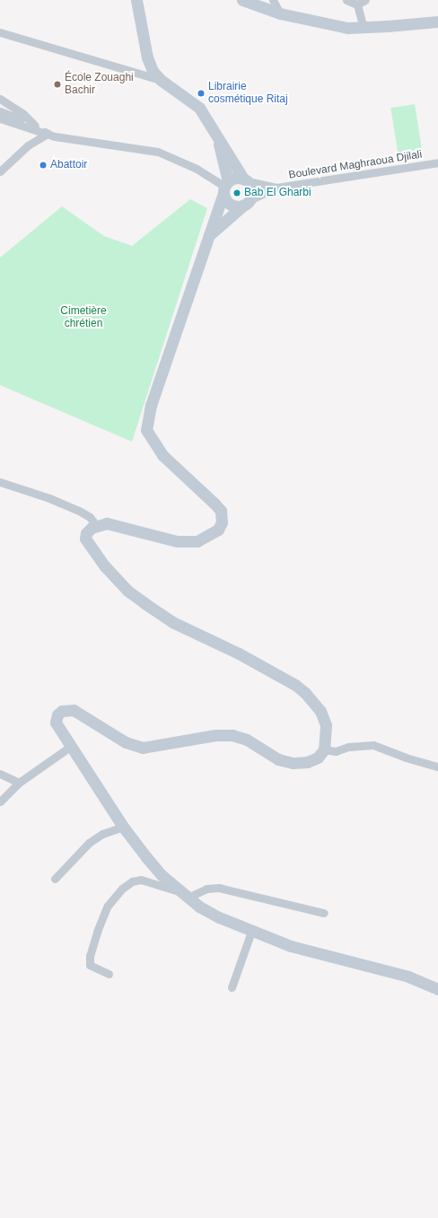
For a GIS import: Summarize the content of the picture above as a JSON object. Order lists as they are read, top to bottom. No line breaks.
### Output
{"streets":{"street":["Boulevard Maghraoua Djilali"]},"parks":["Cimetière chrétien"],"places":["École Zouaghi Bachir","Librairie cosmétique Ritaj","Abattoir","Bab El Gharbi"]}
